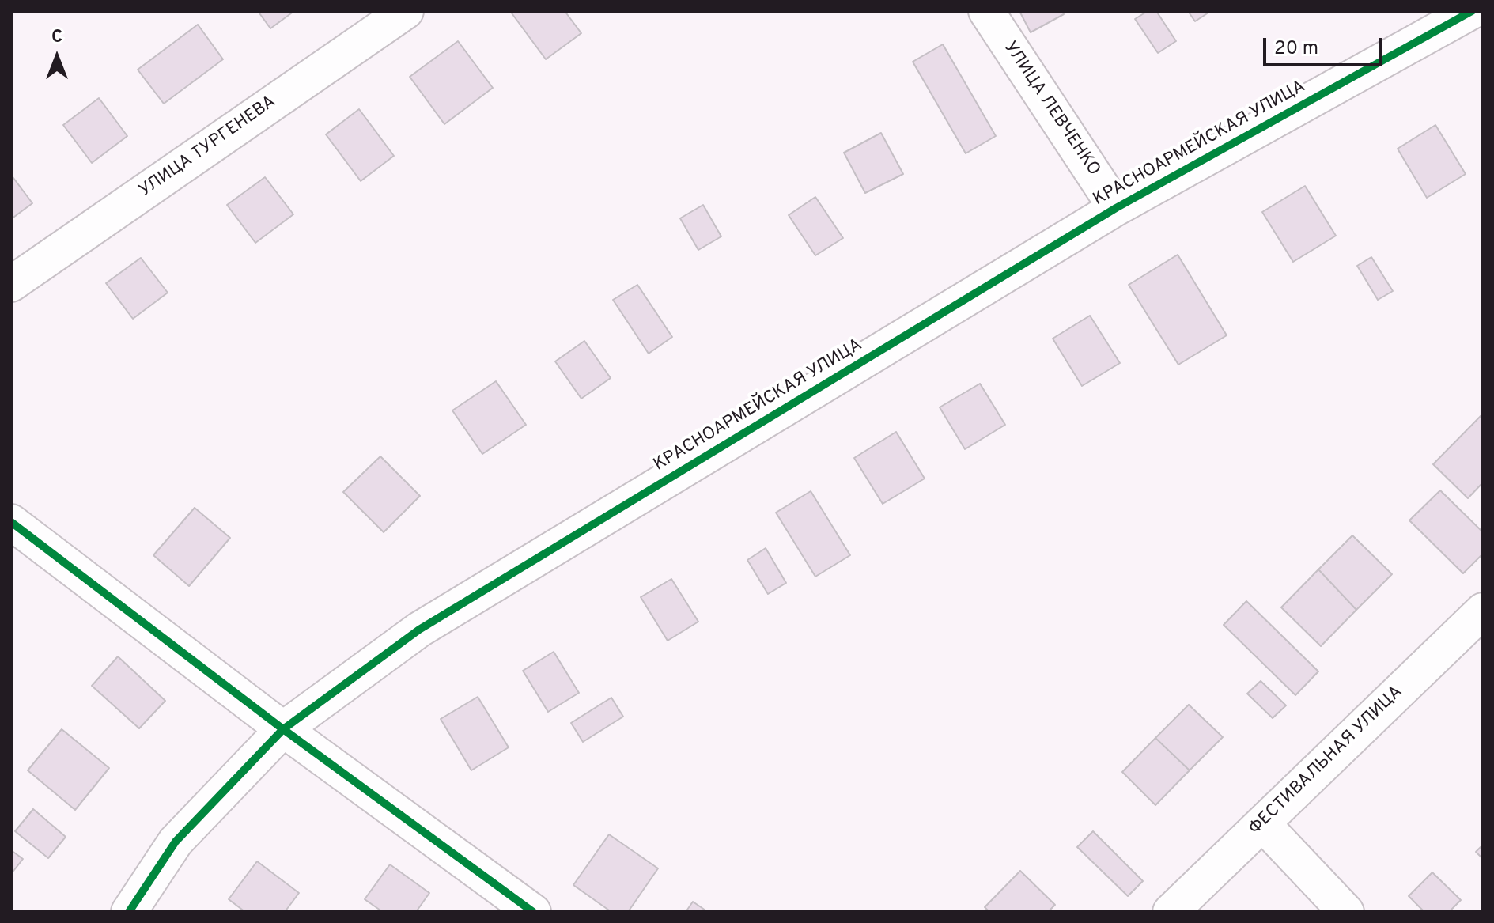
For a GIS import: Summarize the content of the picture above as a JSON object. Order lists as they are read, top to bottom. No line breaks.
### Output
{"streets":{"street":["УЛИЦА ЛЕВЧЕНКО","КРАСНОАРМЕЙСКАЯ УЛИЦА","УЛИЦА ТУРГЕНЕВА","ФЕСТИВАЛЬНАЯ УЛИЦА"]},"crossings":[["УЛИЦА ЛЕВЧЕНКО","КРАСНОАРМЕЙСКАЯ УЛИЦА"]],"scale_bar":"20 m","north":"top"}
